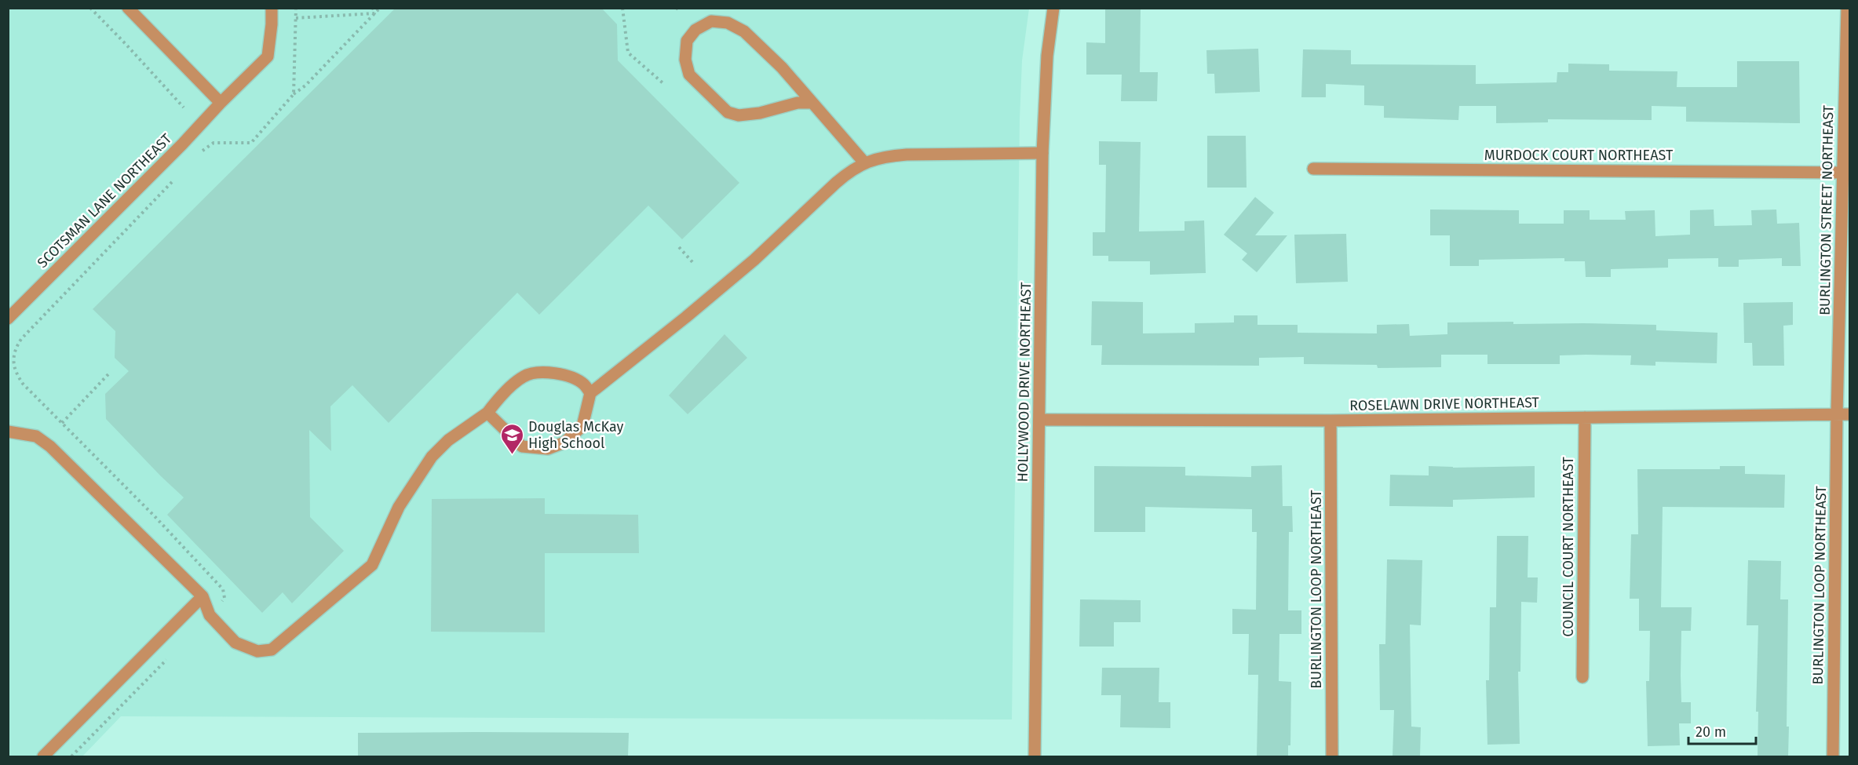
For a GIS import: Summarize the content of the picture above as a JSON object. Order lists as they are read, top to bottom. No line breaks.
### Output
{"streets":{"street":["MURDOCK COURT NORTHEAST","SCOTSMAN LANE NORTHEAST","BURLINGTON STREET NORTHEAST","HOLLYWOOD DRIVE NORTHEAST","ROSELAWN DRIVE NORTHEAST","COUNCIL COURT NORTHEAST","BURLINGTON LOOP NORTHEAST"]},"crossings":[["MURDOCK COURT NORTHEAST","BURLINGTON STREET NORTHEAST"],["BURLINGTON STREET NORTHEAST","ROSELAWN DRIVE NORTHEAST"],["BURLINGTON STREET NORTHEAST","BURLINGTON LOOP NORTHEAST"],["HOLLYWOOD DRIVE NORTHEAST","ROSELAWN DRIVE NORTHEAST"],["ROSELAWN DRIVE NORTHEAST","COUNCIL COURT NORTHEAST"],["ROSELAWN DRIVE NORTHEAST","BURLINGTON LOOP NORTHEAST"]],"places":{"school or university":["Douglas McKay High School"]},"scale_bar":"20 m"}
